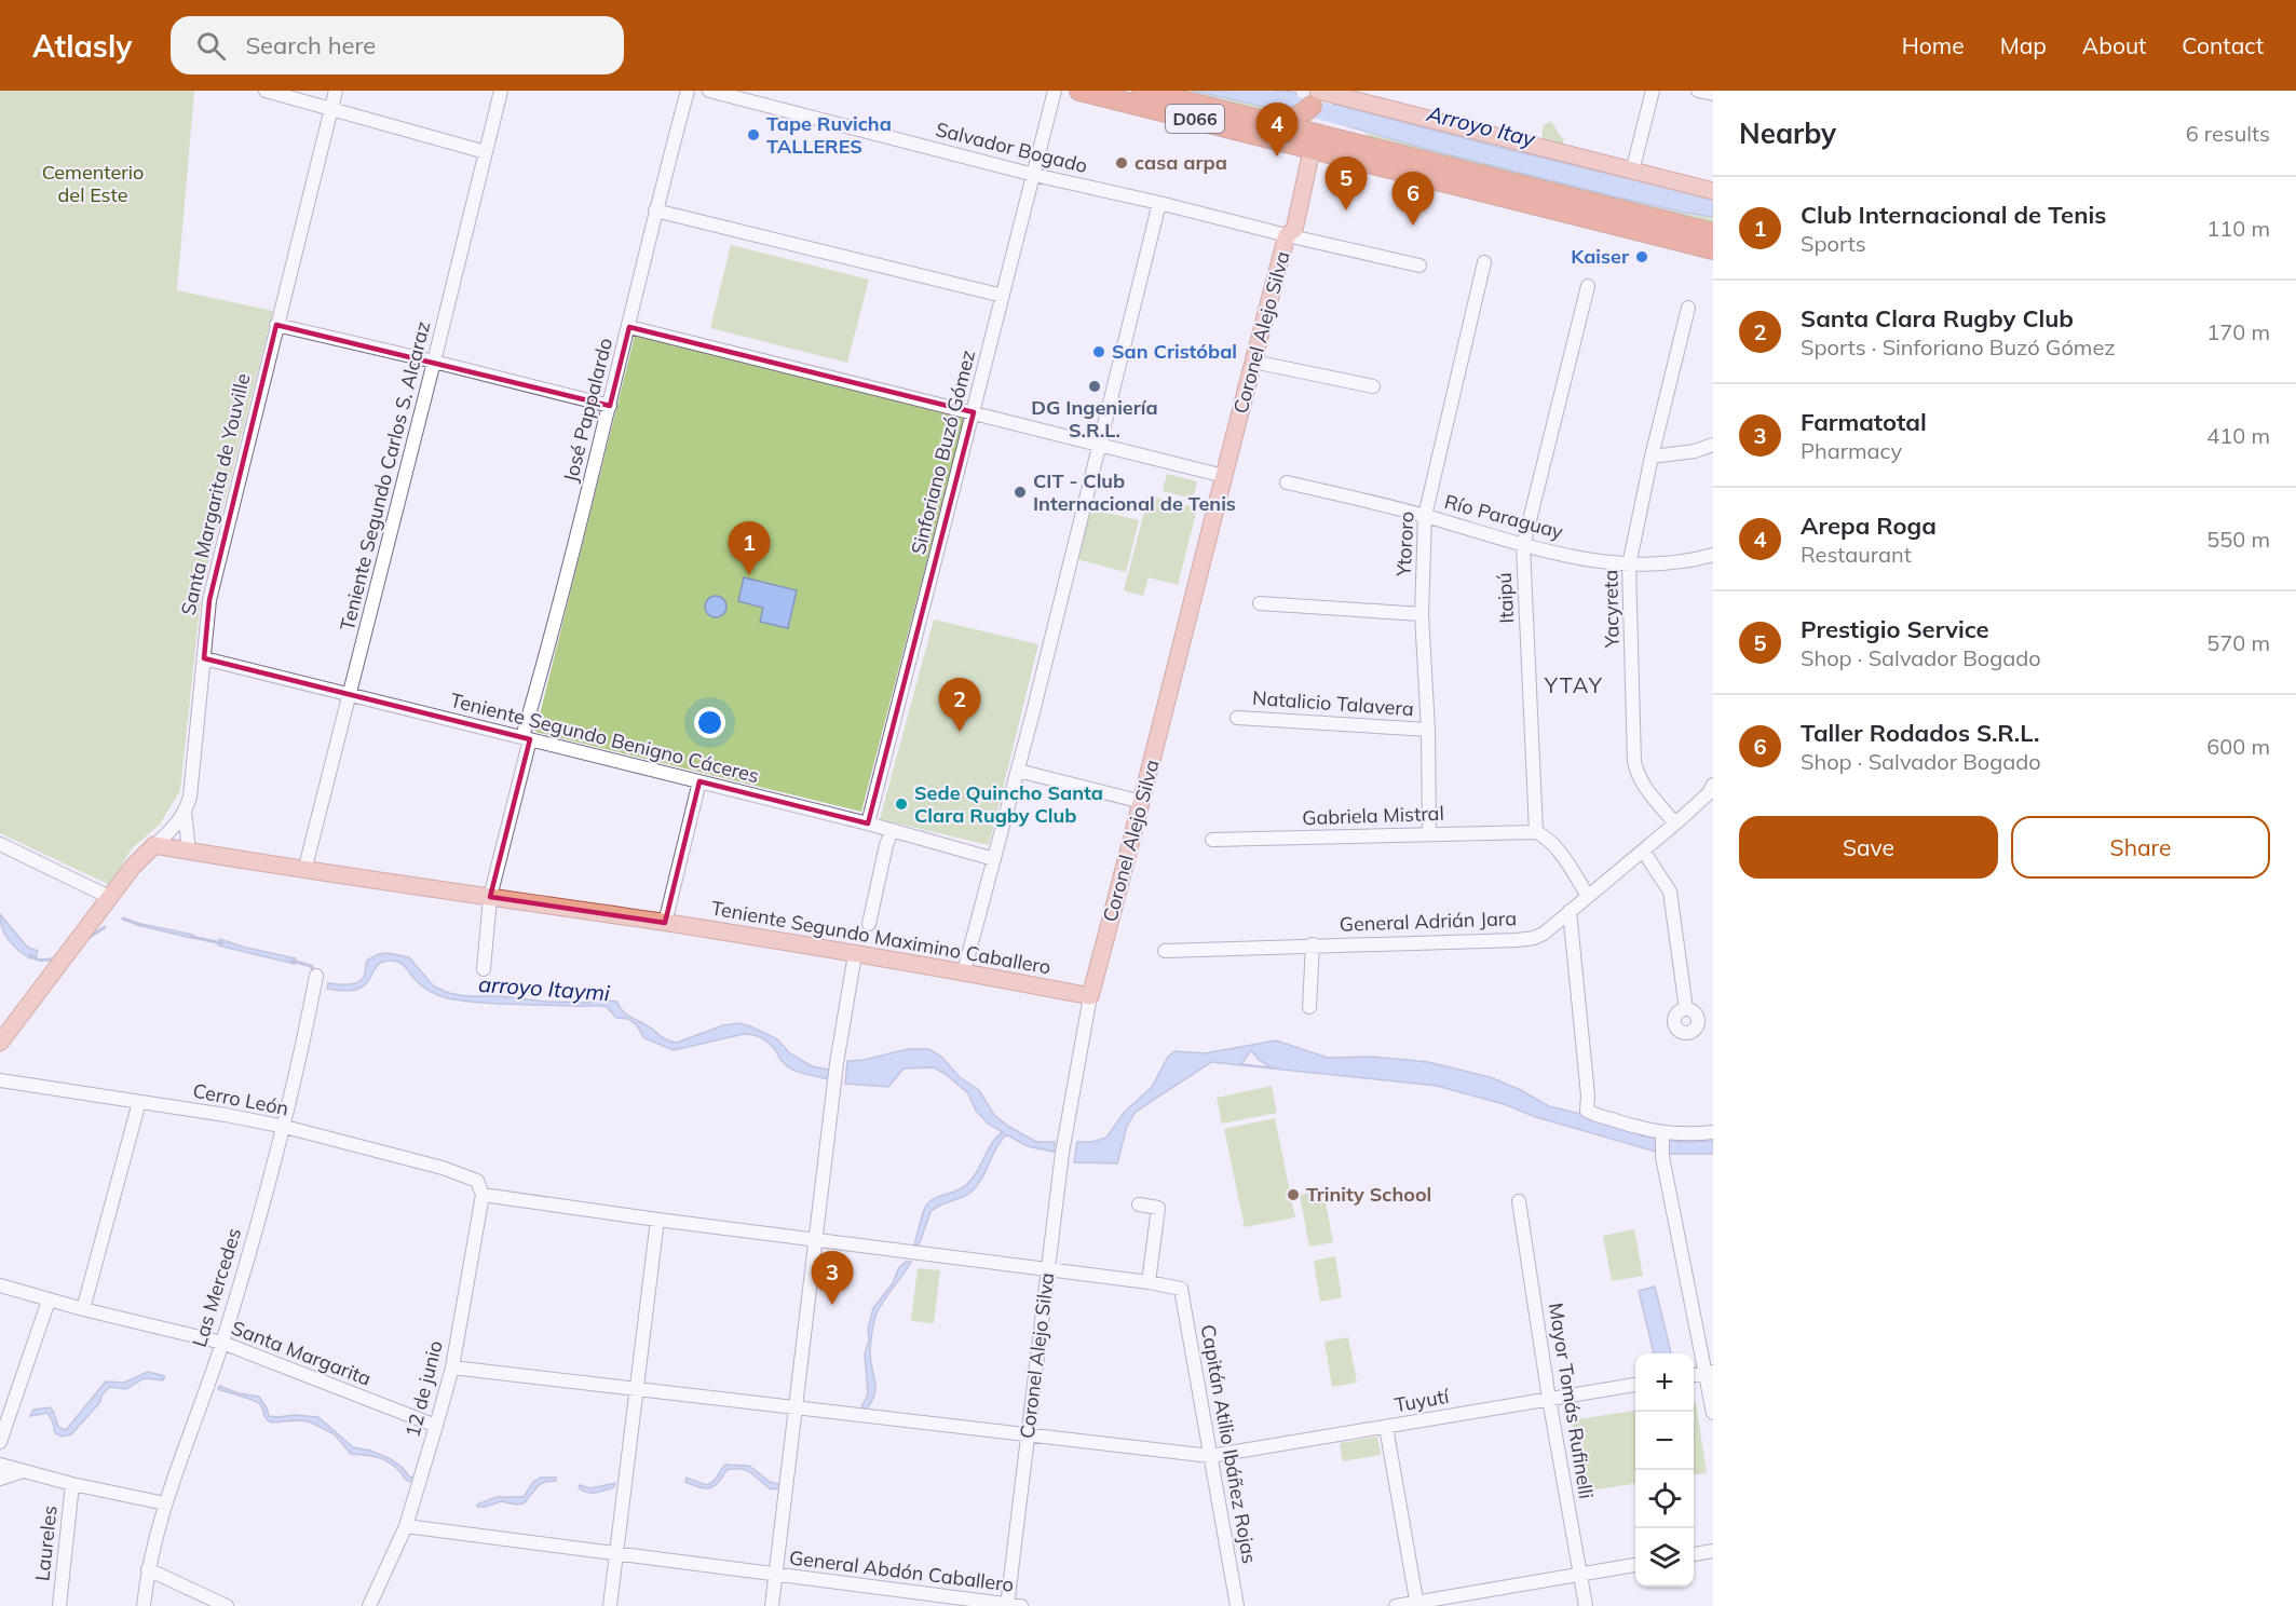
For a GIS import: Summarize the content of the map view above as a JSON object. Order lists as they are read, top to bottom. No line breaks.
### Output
{"streets":{"highway":["D066"],"main road":["Coronel Alejo Silva","Santa Margarita de Youville","Teniente Segundo Maximino Caballero"],"street":["Salvador Bogado","José Pappalardo","Sinforiano Buzó Gómez","Teniente Segundo Carlos S. Alcaraz","Río Paraguay","Ytororo","Itaipú","Yacyreta","Natalicio Talavera","Teniente Segundo Benigno Cáceres","Gabriela Mistral","General Adrián Jara","Cerro León","Las Mercedes","Santa Margarita","12 de junio","Tuyutí","Mayor Tomás Rufinelli","Capitán Atilio Ibáñez Rojas","Laureles","General Abdón Caballero"]},"crossings":[["D066","Coronel Alejo Silva"],["Salvador Bogado","Coronel Alejo Silva"],["Salvador Bogado","Sinforiano Buzó Gómez"],["Coronel Alejo Silva","Teniente Segundo Maximino Caballero"],["Coronel Alejo Silva","Tuyutí"],["Coronel Alejo Silva","General Abdón Caballero"],["José Pappalardo","Teniente Segundo Benigno Cáceres"],["José Pappalardo","Teniente Segundo Maximino Caballero"],["Sinforiano Buzó Gómez","Teniente Segundo Benigno Cáceres"],["Teniente Segundo Carlos S. Alcaraz","Teniente Segundo Benigno Cáceres"],["Teniente Segundo Carlos S. Alcaraz","Teniente Segundo Maximino Caballero"],["Santa Margarita de Youville","Teniente Segundo Benigno Cáceres"],["Santa Margarita de Youville","Teniente Segundo Maximino Caballero"],["Río Paraguay","Ytororo"],["Río Paraguay","Itaipú"],["Río Paraguay","Yacyreta"],["Ytororo","Natalicio Talavera"],["Ytororo","Gabriela Mistral"],["Itaipú","Gabriela Mistral"],["Yacyreta","General Adrián Jara"],["Cerro León","Las Mercedes"],["Cerro León","12 de junio"],["Las Mercedes","Santa Margarita"],["Santa Margarita","12 de junio"],["12 de junio","Tuyutí"],["12 de junio","General Abdón Caballero"],["Tuyutí","Mayor Tomás Rufinelli"],["Tuyutí","Capitán Atilio Ibáñez Rojas"]],"districts":["YTAY"],"water":["Arroyo Itay","arroyo Itaymi"],"parks":["Cementerio del Este"],"places":["Tape Ruvicha TALLERES","casa arpa","Kaiser","San Cristóbal","DG Ingeniería S.R.L.","CIT - Club Internacional de Tenis","Sede Quincho Santa Clara Rugby Club","Trinity School"],"page":{"header":"Atlasly","search":"Search here","nav":["Home","Map","About","Contact"],"heading":["Nearby","6 results"],"pins":["4","5","6","1","2","3"],"list":[{"mark":"1","name":"Club Internacional de Tenis","note":"Sports","value":"110 m"},{"mark":"2","name":"Santa Clara Rugby Club","note":"Sports · Sinforiano Buzó Gómez","value":"170 m"},{"mark":"3","name":"Farmatotal","note":"Pharmacy","value":"410 m"},{"mark":"4","name":"Arepa Roga","note":"Restaurant","value":"550 m"},{"mark":"5","name":"Prestigio Service","note":"Shop · Salvador Bogado","value":"570 m"},{"mark":"6","name":"Taller Rodados S.R.L.","note":"Shop · Salvador Bogado","value":"600 m"}],"buttons":["Save","Share"],"map_buttons":["+","−"]}}
